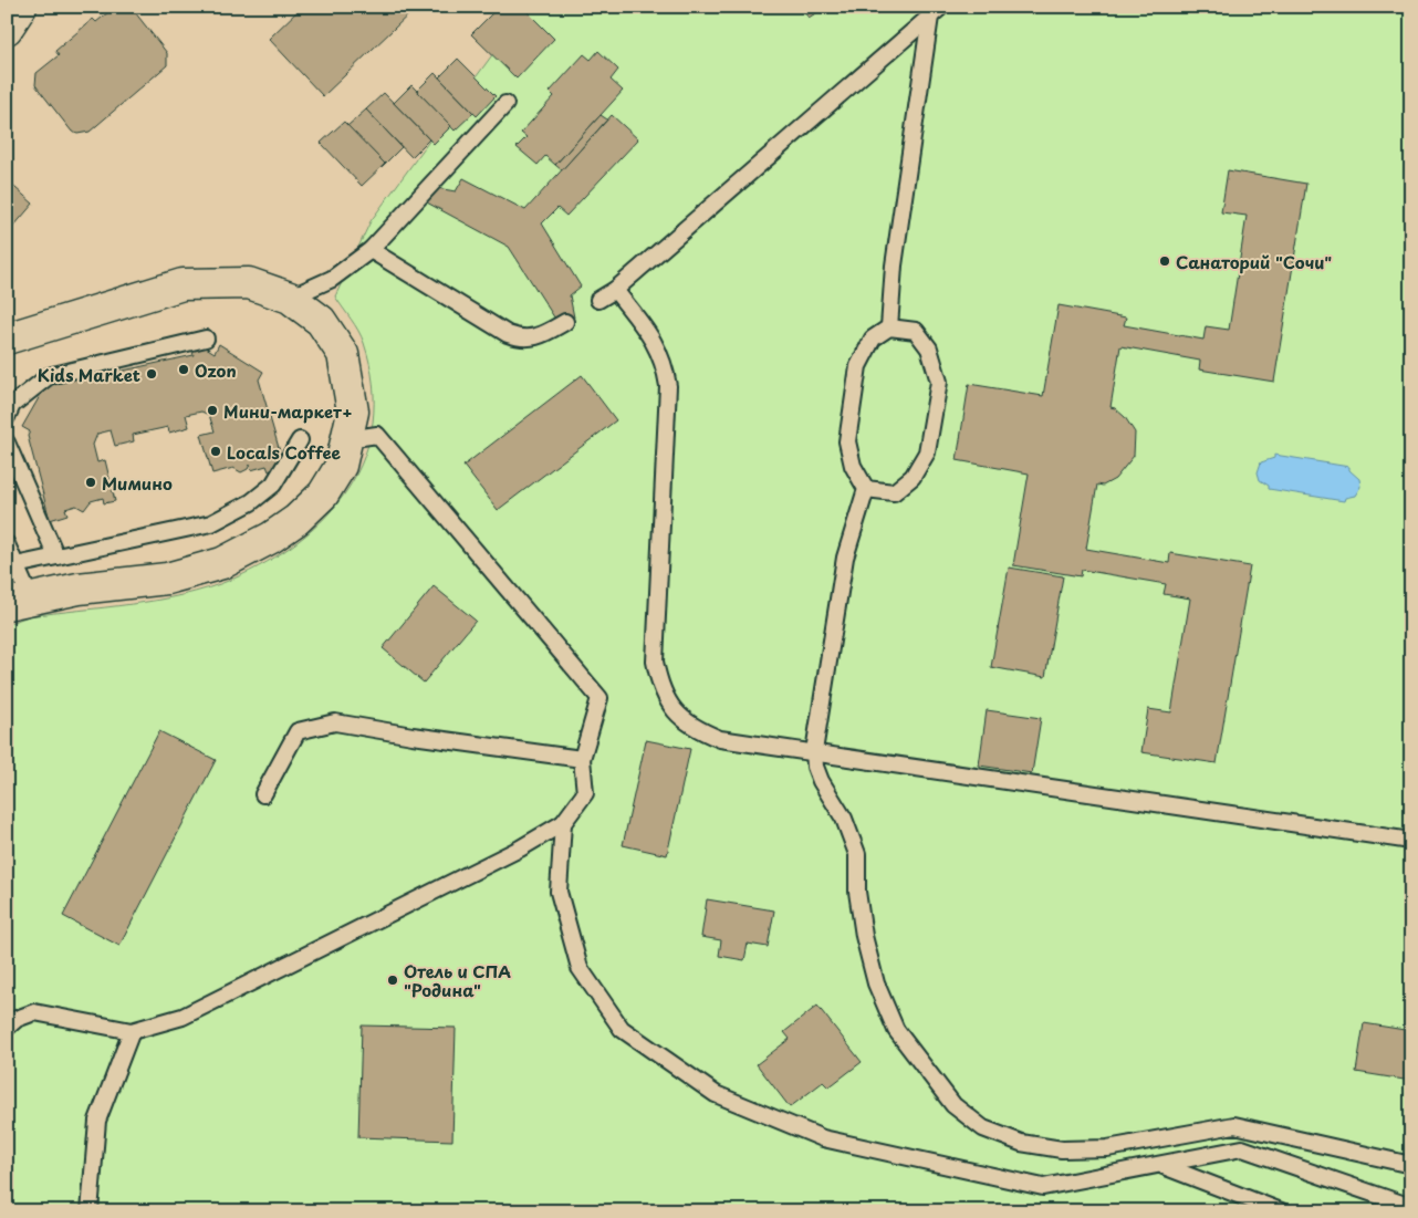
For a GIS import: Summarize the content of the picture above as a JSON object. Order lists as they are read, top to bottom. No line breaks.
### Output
{"places":["Санаторий \"Сочи\"","Ozon","Kids Market","Мини-маркет+","Locals Coffee","Мимино","Отель и СПА \"Родина\""]}
